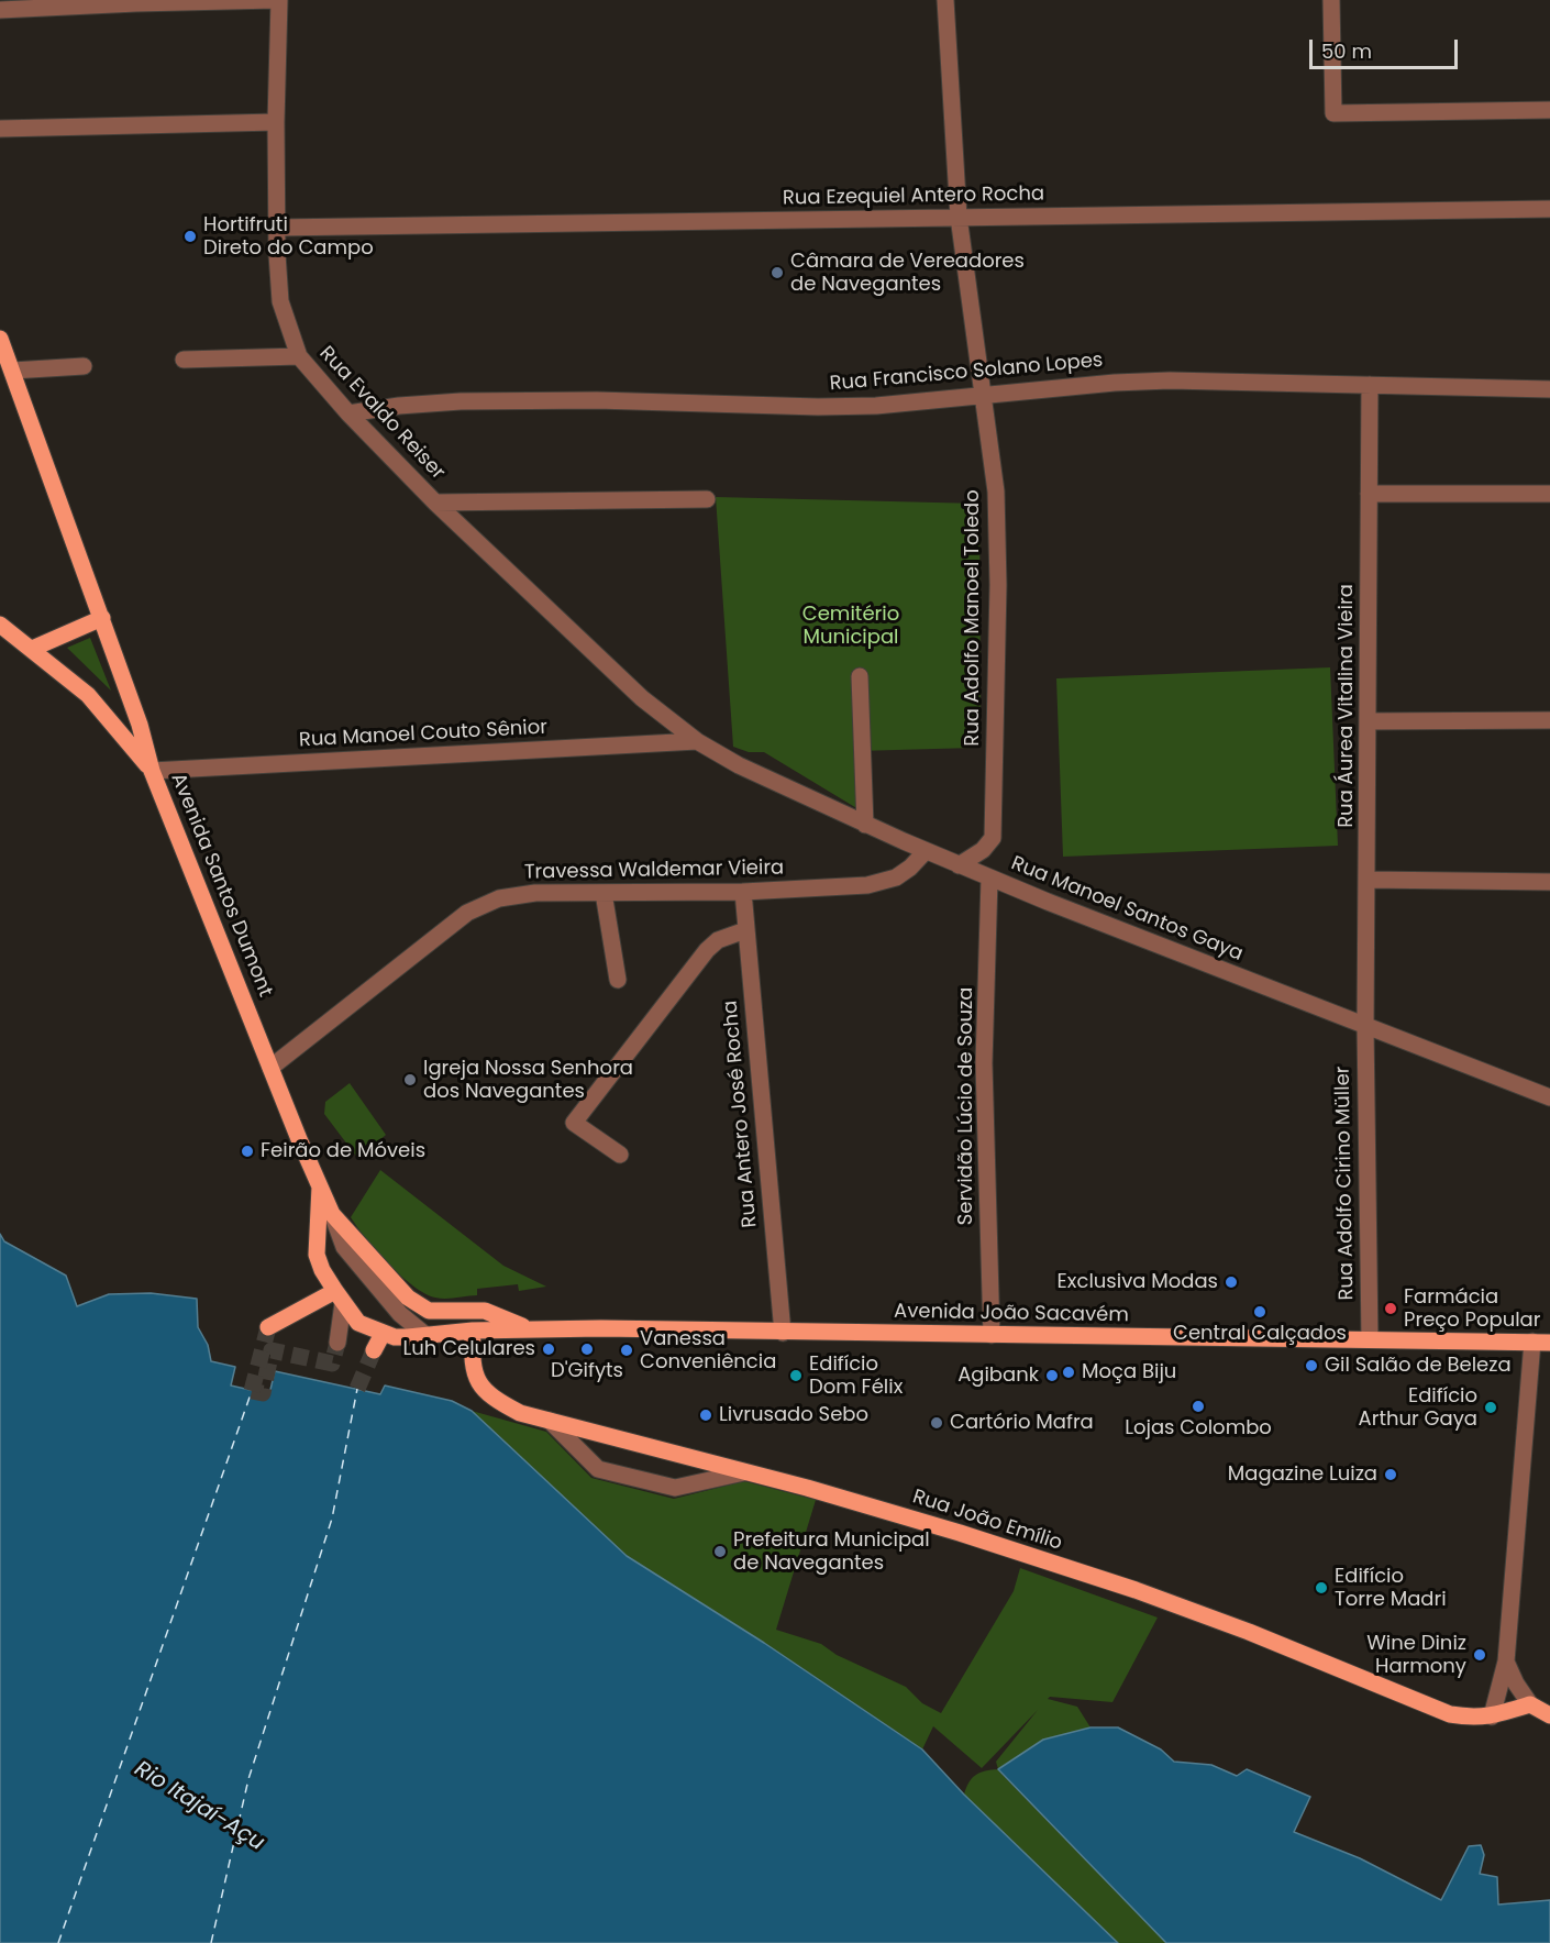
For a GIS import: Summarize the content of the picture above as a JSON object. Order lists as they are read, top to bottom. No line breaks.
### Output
{"streets":{"main road":["Avenida Santos Dumont","Avenida João Sacavém","Rua João Emílio"],"street":["Rua Ezequiel Antero Rocha","Rua Francisco Solano Lopes","Rua Evaldo Reiser","Rua Adolfo Manoel Toledo","Rua Áurea Vitalina Vieira","Rua Manoel Couto Sênior","Travessa Waldemar Vieira","Rua Manoel Santos Gaya","Servidão Lúcio de Souza","Rua Antero José Rocha","Rua Adolfo Cirino Müller"]},"crossings":[["Rua Ezequiel Antero Rocha","Rua Evaldo Reiser"],["Rua Ezequiel Antero Rocha","Rua Adolfo Manoel Toledo"],["Rua Francisco Solano Lopes","Rua Evaldo Reiser"],["Rua Francisco Solano Lopes","Rua Adolfo Manoel Toledo"],["Rua Francisco Solano Lopes","Rua Áurea Vitalina Vieira"],["Rua Evaldo Reiser","Rua Manoel Couto Sênior"],["Rua Evaldo Reiser","Rua Manoel Santos Gaya"],["Rua Adolfo Manoel Toledo","Rua Manoel Santos Gaya"],["Rua Áurea Vitalina Vieira","Rua Manoel Santos Gaya"],["Rua Áurea Vitalina Vieira","Rua Adolfo Cirino Müller"],["Rua Manoel Couto Sênior","Avenida Santos Dumont"],["Rua Manoel Couto Sênior","Rua Manoel Santos Gaya"],["Travessa Waldemar Vieira","Avenida Santos Dumont"],["Travessa Waldemar Vieira","Rua Manoel Santos Gaya"],["Travessa Waldemar Vieira","Rua Antero José Rocha"],["Avenida Santos Dumont","Avenida João Sacavém"],["Rua Manoel Santos Gaya","Servidão Lúcio de Souza"],["Rua Manoel Santos Gaya","Rua Adolfo Cirino Müller"],["Servidão Lúcio de Souza","Avenida João Sacavém"],["Rua Antero José Rocha","Avenida João Sacavém"],["Rua Adolfo Cirino Müller","Avenida João Sacavém"],["Avenida João Sacavém","Rua João Emílio"]],"water":["Rio Itajaí-Açu"],"parks":["Cemitério Municipal"],"places":["Hortifruti Direto do Campo","Câmara de Vereadores de Navegantes","Igreja Nossa Senhora dos Navegantes","Feirão de Móveis","Exclusiva Modas","Farmácia Preço Popular","Central Calçados","Luh Celulares","D'Gifyts","Vanessa Conveniência","Gil Salão de Beleza","Moça Biju","Edifício Dom Félix","Agibank","Lojas Colombo","Edifício Arthur Gaya","Livrusado Sebo","Cartório Mafra","Magazine Luiza","Prefeitura Municipal de Navegantes","Edifício Torre Madri","Wine Diniz Harmony"],"scale_bar":"50 m"}
